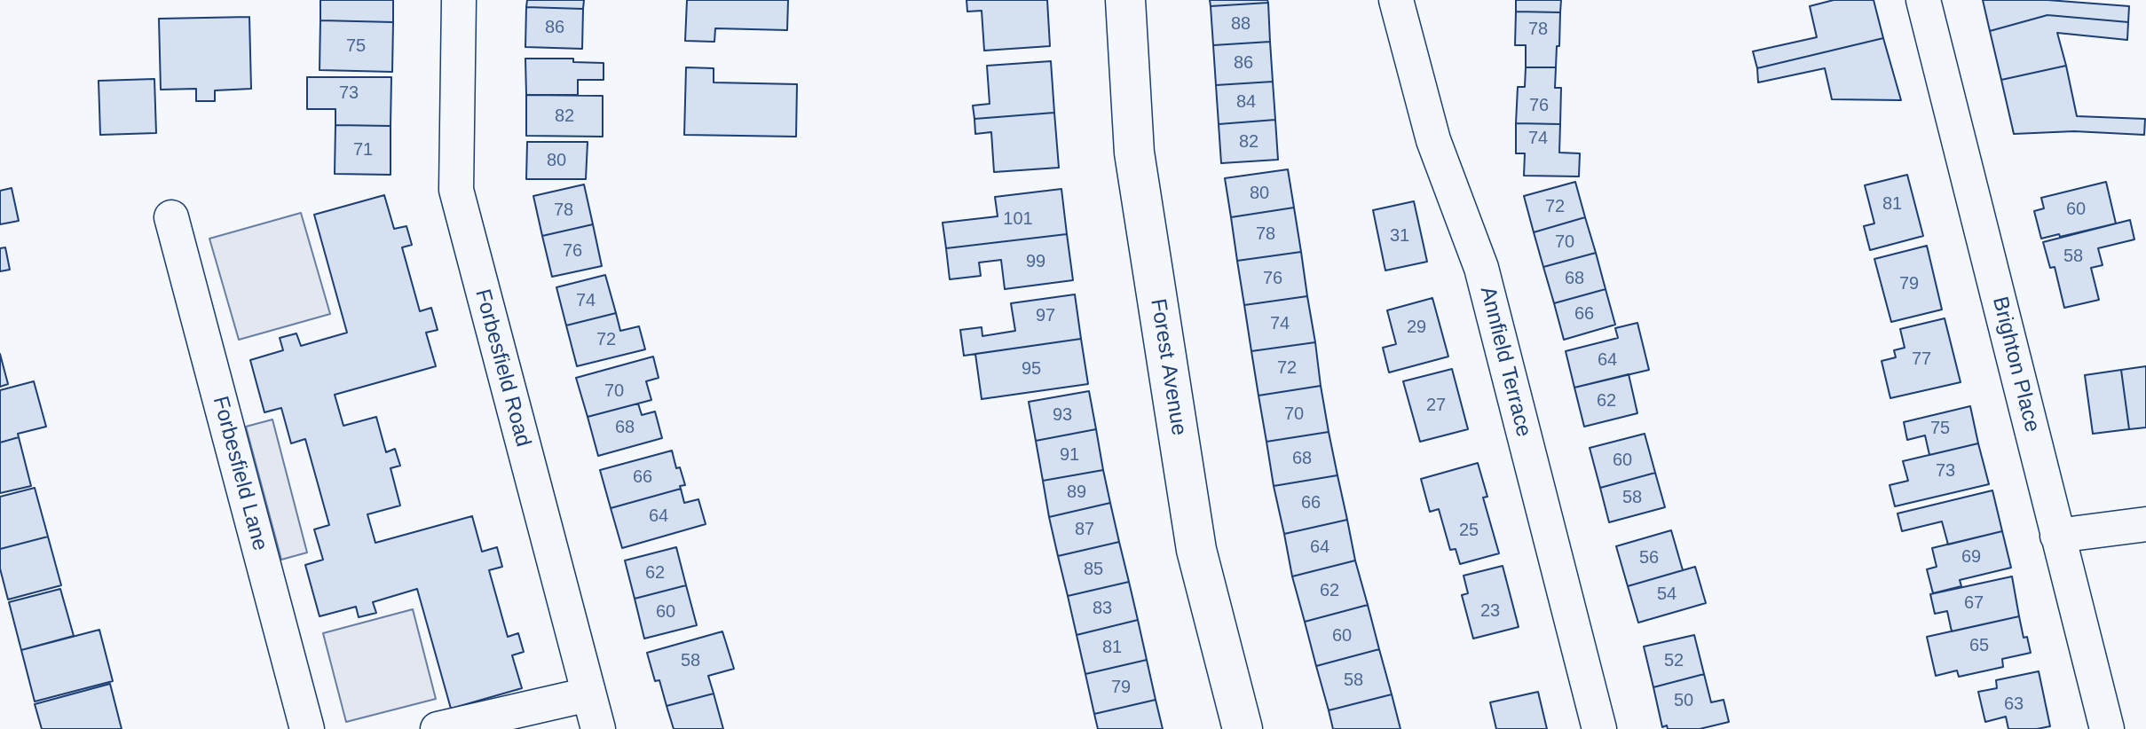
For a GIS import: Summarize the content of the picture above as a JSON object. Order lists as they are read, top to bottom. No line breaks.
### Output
{"streets":{"street":["Annfield Terrace","Brighton Place","Forest Avenue","Forbesfield Road","Forbesfield Lane"]},"house_numbers":["88","86","78","75","86","73","84","76","82","74","82","71","80","80","81","72","60","78","101","78","31","70","76","58","99","76","68","79","74","66","97","74","29","72","77","64","72","95","70","62","27","70","93","68","75","91","68","60","73","66","89","58","66","64","87","25","64","69","56","85","62","62","54","67","83","23","60","60","65","81","58","52","58","79","50","63"]}
